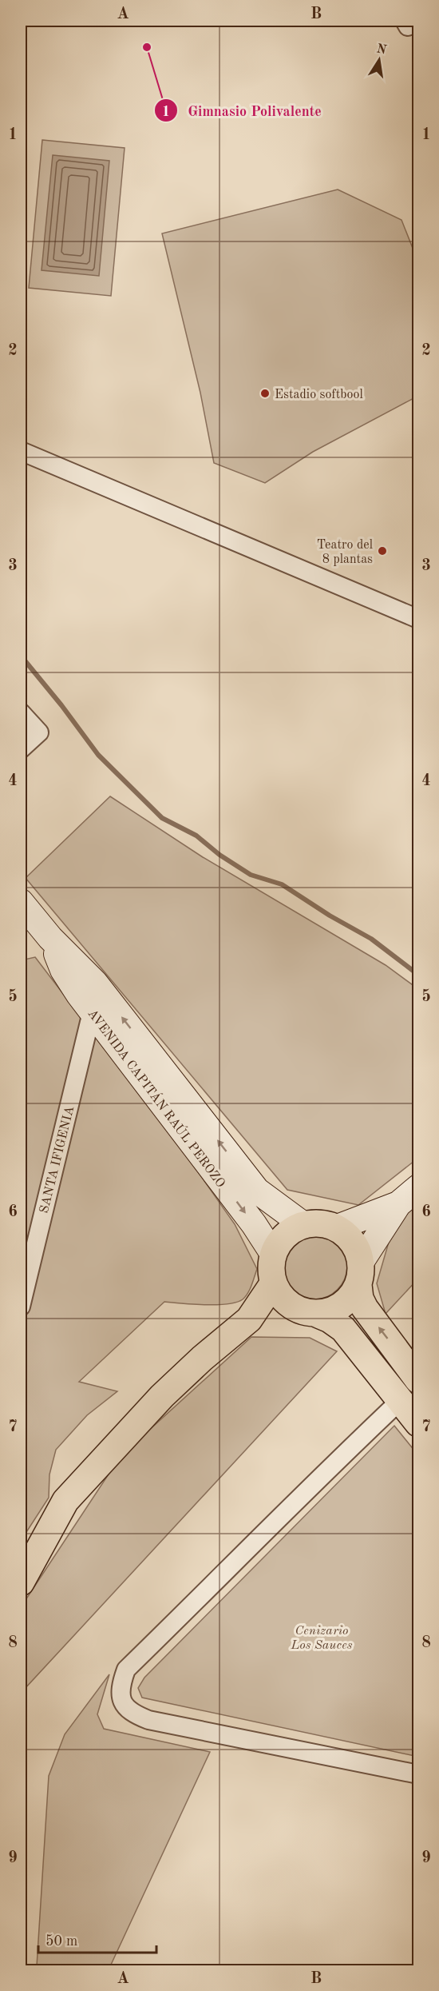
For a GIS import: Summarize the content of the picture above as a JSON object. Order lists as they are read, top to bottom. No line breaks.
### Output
{"streets":{"main road":["AVENIDA CAPITÁN RAÚL PEROZO"],"street":["SANTA IFIGENIA"]},"crossings":[["AVENIDA CAPITÁN RAÚL PEROZO","SANTA IFIGENIA"]],"parks":["Cenizario Los Sauces"],"places":["Gimnasio Polivalente","Estadio softbool","Teatro del 8 plantas"],"scale_bar":"50 m","north":"top","grid":{"columns":["A","B"],"rows":["1","2","3","4","5","6","7","8","9"]}}
